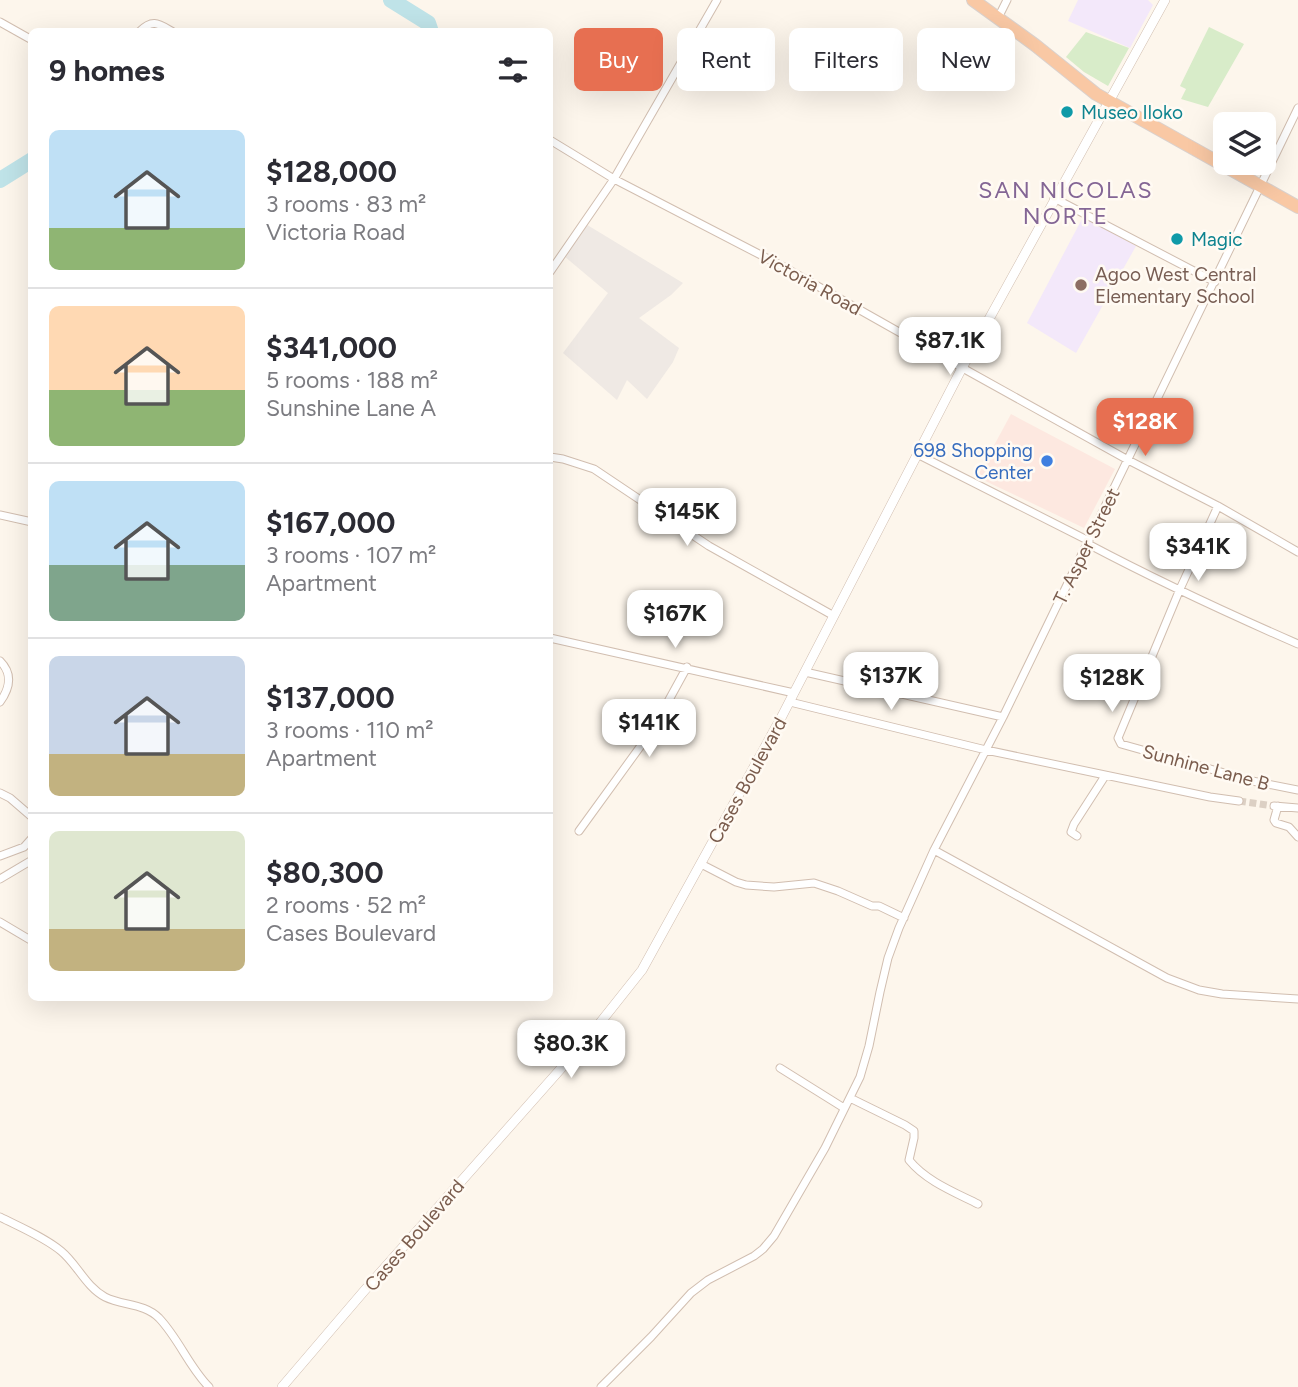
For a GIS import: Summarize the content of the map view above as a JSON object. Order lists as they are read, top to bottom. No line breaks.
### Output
{"streets":{"street":["Victoria Road","T. Asper Street","Sunhine Lane B","Cases Boulevard"]},"crossings":[["Victoria Road","T. Asper Street"],["Victoria Road","Sunhine Lane B"],["Victoria Road","Cases Boulevard"]],"districts":["SAN NICOLAS NORTE"],"places":["Museo Iloko","Magic","Agoo West Central Elementary School","698 Shopping Center"],"page":{"chip":["Buy","Rent","Filters","New"],"heading":"9 homes","list":[{"name":"$128,000","note":"3 rooms · 83 m² · Victoria Road"},{"name":"$341,000","note":"5 rooms · 188 m² · Sunshine Lane A"},{"name":"$167,000","note":"3 rooms · 107 m² · Apartment"},{"name":"$137,000","note":"3 rooms · 110 m² · Apartment"},{"name":"$80,300","note":"2 rooms · 52 m² · Cases Boulevard"}],"price":["$87.1K","$128K","$145K","$341K","$167K","$137K","$128K","$141K","$80.3K"]}}
